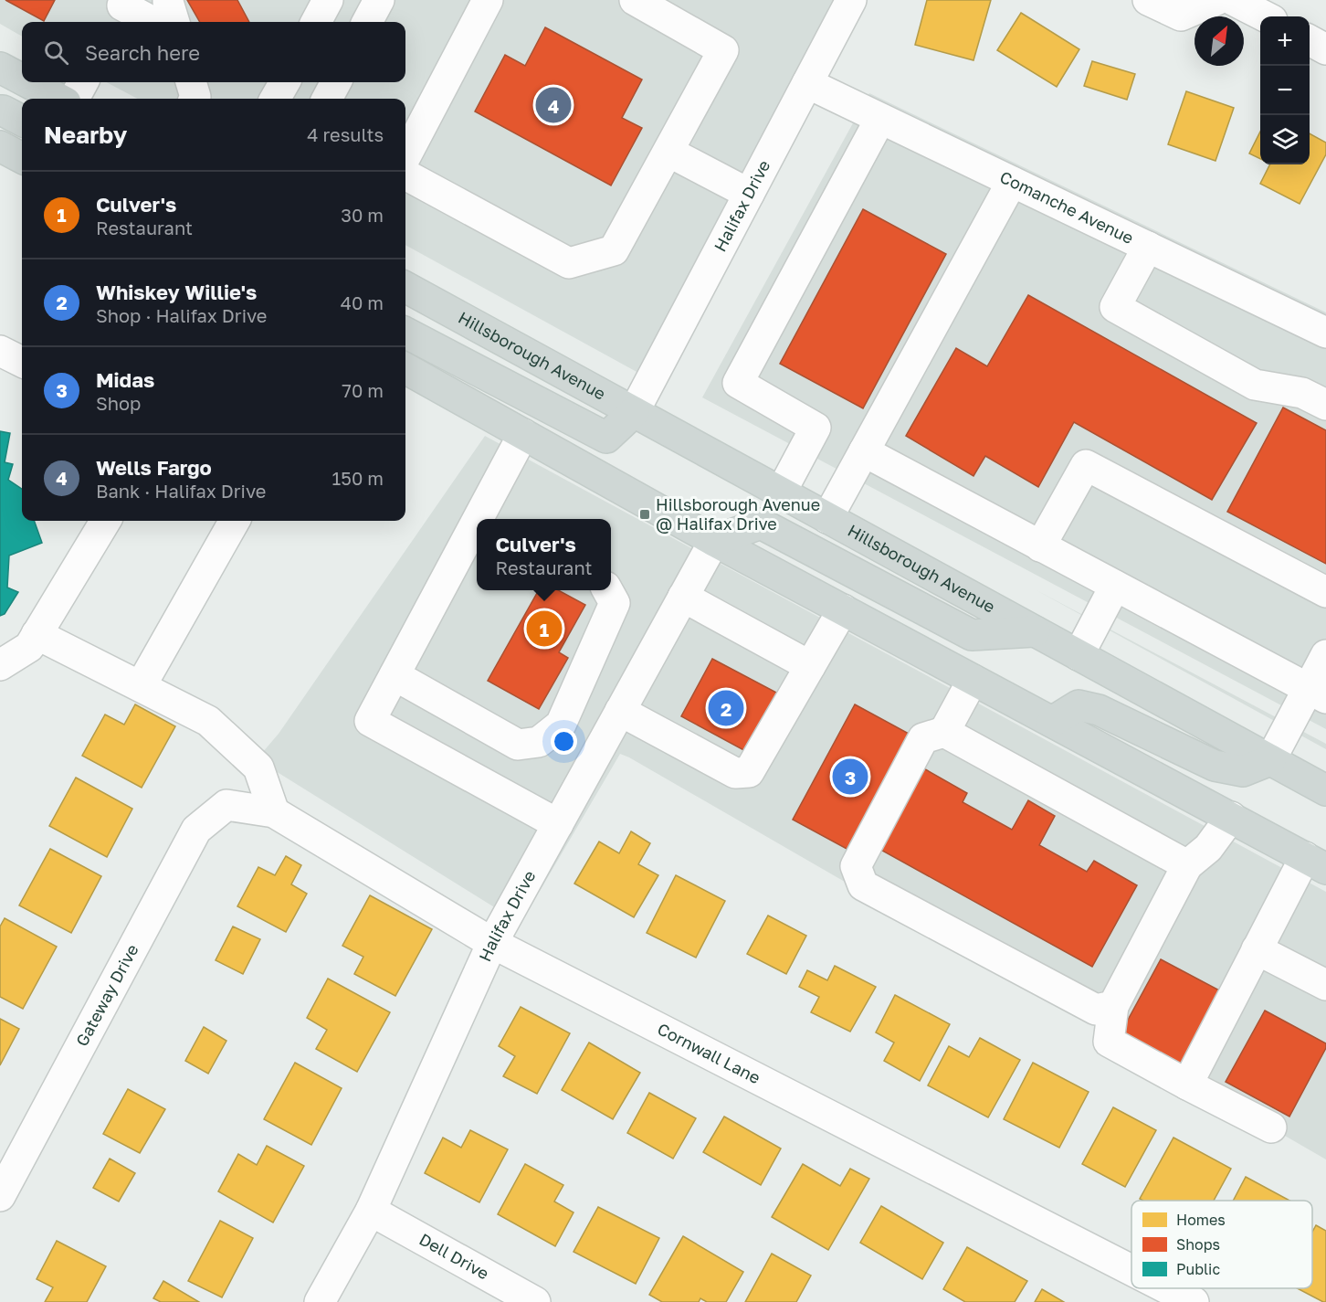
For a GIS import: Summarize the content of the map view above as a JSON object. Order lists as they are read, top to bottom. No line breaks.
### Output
{"streets":{"main road":["Hillsborough Avenue"],"street":["Halifax Drive","Comanche Avenue","Gateway Drive","Cornwall Lane","Dell Drive"]},"crossings":[["Halifax Drive","Comanche Avenue"],["Halifax Drive","Hillsborough Avenue"],["Halifax Drive","Cornwall Lane"],["Halifax Drive","Dell Drive"],["Gateway Drive","Cornwall Lane"]],"places":{"transit":["Hillsborough Avenue @ Halifax Drive"]},"legend":["Homes","Shops","Public"],"north":"top right","page":{"map_buttons":["+","−"],"search":"Search here","pins":["4","1","2","3"],"heading":["Nearby","4 results"],"list":[{"mark":"1","name":"Culver's","note":"Restaurant","value":"30 m"},{"mark":"2","name":"Whiskey Willie's","note":"Shop · Halifax Drive","value":"40 m"},{"mark":"3","name":"Midas","note":"Shop","value":"70 m"},{"mark":"4","name":"Wells Fargo","note":"Bank · Halifax Drive","value":"150 m"}],"popup":["Culver's","Restaurant"]}}
